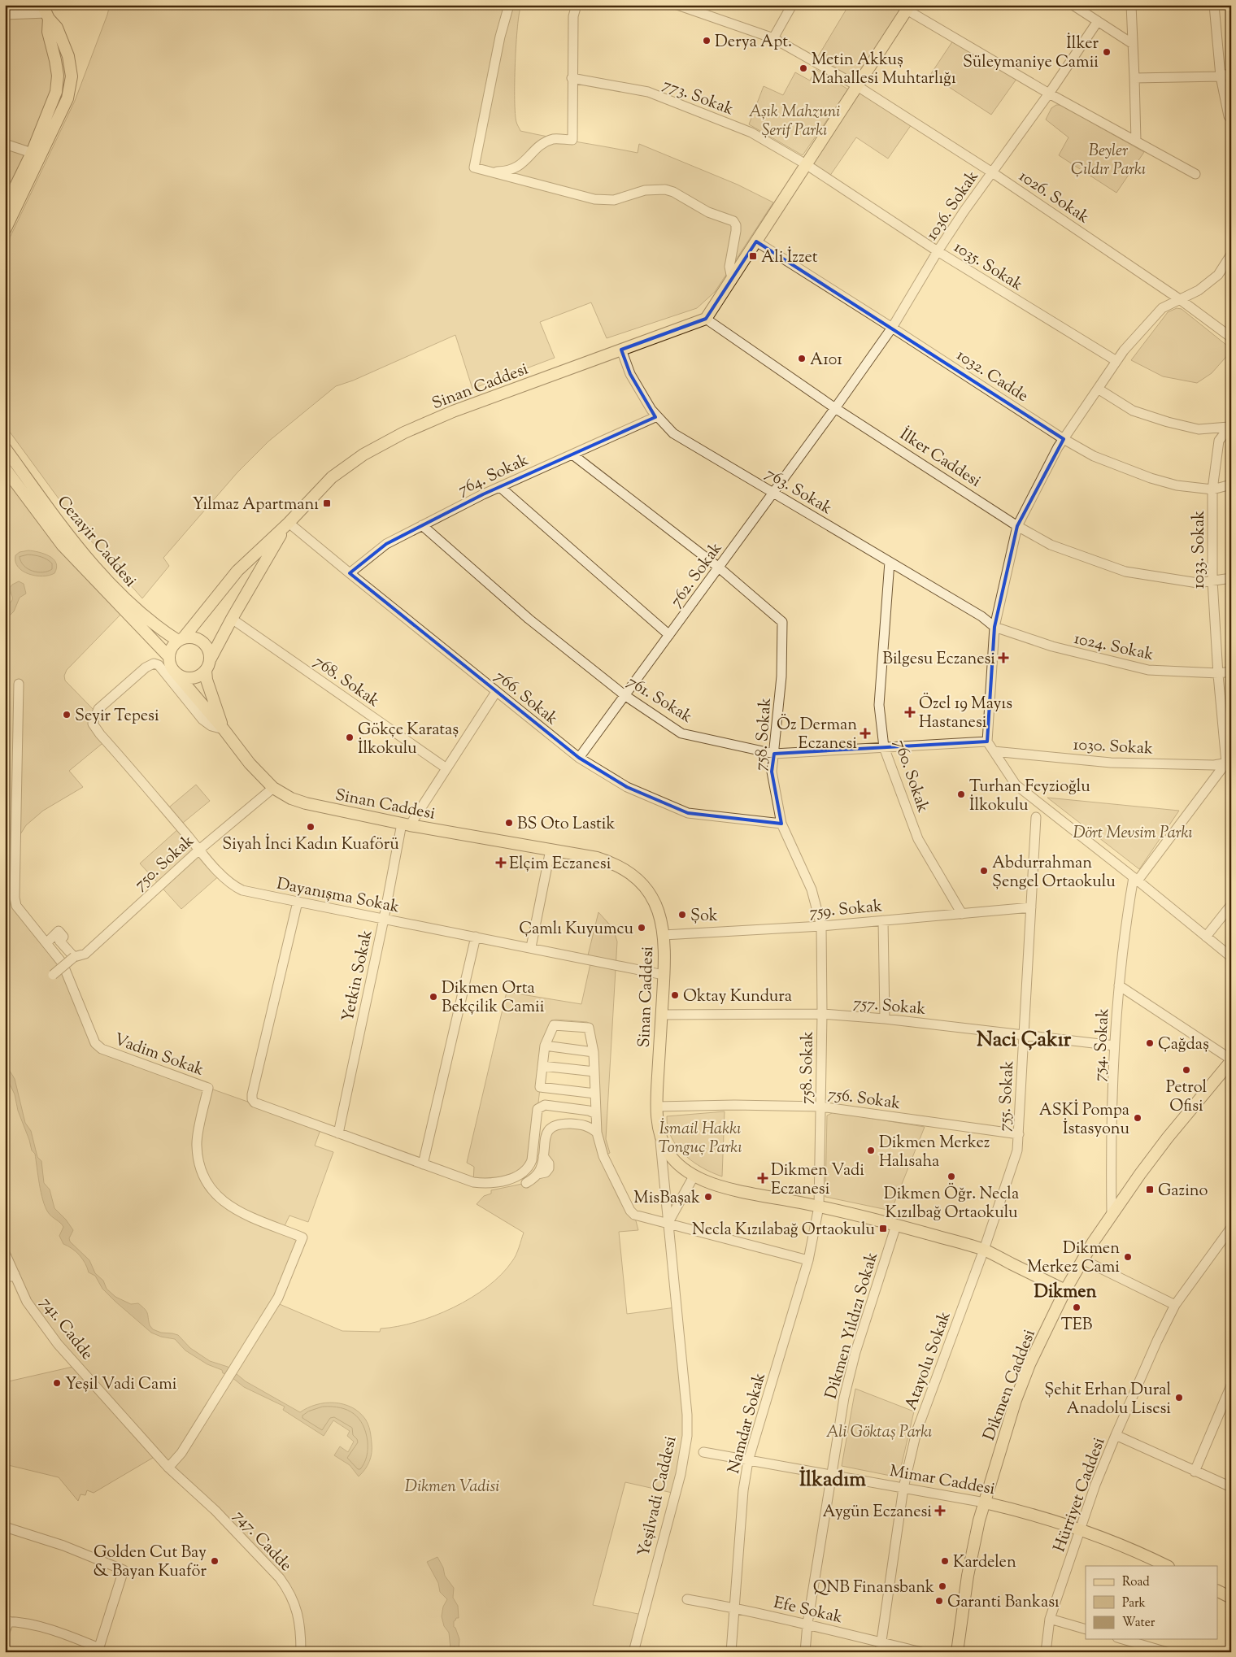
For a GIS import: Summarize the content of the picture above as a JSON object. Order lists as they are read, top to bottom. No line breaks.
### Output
{"streets":{"main road":["Sinan Caddesi","Cezayir Caddesi","Dikmen Caddesi","Mimar Caddesi"],"street":["773. Sokak","1026. Sokak","1036. Sokak","1035. Sokak","1032. Cadde","İlker Caddesi","764. Sokak","763. Sokak","1033. Sokak","762. Sokak","1024. Sokak","768. Sokak","766. Sokak","761. Sokak","758. Sokak","1030. Sokak","760. Sokak","750. Sokak","Dayanışma Sokak","759. Sokak","Yetkin Sokak","757. Sokak","754. Sokak","Vadim Sokak","755. Sokak","756. Sokak","Dikmen Yıldızı Sokak","741. Cadde","Atayolu Sokak","Namdar Sokak","Hürriyet Caddesi","Yeşilvadi Caddesi","747. Cadde","Efe Sokak"]},"crossings":[["773. Sokak","1035. Sokak"],["1026. Sokak","1036. Sokak"],["1036. Sokak","1035. Sokak"],["1036. Sokak","1032. Cadde"],["1036. Sokak","İlker Caddesi"],["1036. Sokak","762. Sokak"],["1032. Cadde","1033. Sokak"],["Sinan Caddesi","İlker Caddesi"],["Sinan Caddesi","763. Sokak"],["Sinan Caddesi","Cezayir Caddesi"],["Sinan Caddesi","768. Sokak"],["Sinan Caddesi","766. Sokak"],["Sinan Caddesi","758. Sokak"],["Sinan Caddesi","750. Sokak"],["Sinan Caddesi","Dayanışma Sokak"],["Sinan Caddesi","759. Sokak"],["Sinan Caddesi","Yetkin Sokak"],["Sinan Caddesi","757. Sokak"],["Sinan Caddesi","755. Sokak"],["Sinan Caddesi","756. Sokak"],["Sinan Caddesi","Dikmen Yıldızı Sokak"],["Sinan Caddesi","Atayolu Sokak"],["Sinan Caddesi","Dikmen Caddesi"],["Sinan Caddesi","Namdar Sokak"],["Sinan Caddesi","Yeşilvadi Caddesi"],["İlker Caddesi","1033. Sokak"],["İlker Caddesi","762. Sokak"],["764. Sokak","763. Sokak"],["764. Sokak","766. Sokak"],["764. Sokak","761. Sokak"],["764. Sokak","758. Sokak"],["763. Sokak","762. Sokak"],["763. Sokak","1024. Sokak"],["763. Sokak","760. Sokak"],["1033. Sokak","1024. Sokak"],["1033. Sokak","1030. Sokak"],["762. Sokak","766. Sokak"],["762. Sokak","761. Sokak"],["762. Sokak","758. Sokak"],["766. Sokak","758. Sokak"],["761. Sokak","758. Sokak"],["761. Sokak","760. Sokak"],["758. Sokak","759. Sokak"],["758. Sokak","757. Sokak"],["758. Sokak","756. Sokak"],["758. Sokak","Namdar Sokak"],["760. Sokak","759. Sokak"],["750. Sokak","Dayanışma Sokak"],["Dayanışma Sokak","Yetkin Sokak"],["759. Sokak","755. Sokak"],["757. Sokak","754. Sokak"],["757. Sokak","755. Sokak"],["754. Sokak","Dikmen Caddesi"],["Vadim Sokak","741. Cadde"],["Vadim Sokak","747. Cadde"],["755. Sokak","756. Sokak"],["755. Sokak","Atayolu Sokak"],["Dikmen Yıldızı Sokak","Mimar Caddesi"],["Dikmen Yıldızı Sokak","Efe Sokak"],["741. Cadde","747. Cadde"],["Atayolu Sokak","Mimar Caddesi"],["Atayolu Sokak","Efe Sokak"],["Dikmen Caddesi","Mimar Caddesi"],["Namdar Sokak","Mimar Caddesi"],["Namdar Sokak","Efe Sokak"],["Mimar Caddesi","Hürriyet Caddesi"]],"districts":["Naci Çakır","Dikmen","İlkadım"],"parks":["Aşık Mahzuni Şerif Parkı","Beyler Çıldır Parkı","Dört Mevsim Parkı","İsmail Hakkı Tonguç Parkı","Ali Göktaş Parkı","Dikmen Vadisi"],"places":{"other":["Derya Apt.","İlker Süleymaniye Camii","Metin Akkuş Mahallesi Muhtarlığı","A101","Seyir Tepesi","Gökçe Karataş İlkokulu","Turhan Feyzioğlu İlkokulu","BS Oto Lastik","Siyah İnci Kadın Kuaförü","Abdurrahman Şengel Ortaokulu","Şok","Çamlı Kuyumcu","Oktay Kundura","Dikmen Orta Bekçilik Camii","Çağdaş","Petrol Ofisi","ASKİ Pompa İstasyonu","Dikmen Merkez Halısaha","Dikmen Öğr. Necla Kızılbağ Ortaokulu","MisBaşak","Dikmen Merkez Cami","TEB","Yeşil Vadi Cami","Şehit Erhan Dural Anadolu Lisesi","Golden Cut Bay & Bayan Kuaför","Kardelen","QNB Finansbank","Garanti Bankası"],"transit":["Ali İzzet","Yılmaz Apartmanı","Gazino","Necla Kızılabağ Ortaokulu"],"health":["Bilgesu Eczanesi","Özel 19 Mayıs Hastanesi","Öz Derman Eczanesi","Elçim Eczanesi","Dikmen Vadi Eczanesi","Aygün Eczanesi"]},"legend":["Road","Park","Water"]}
